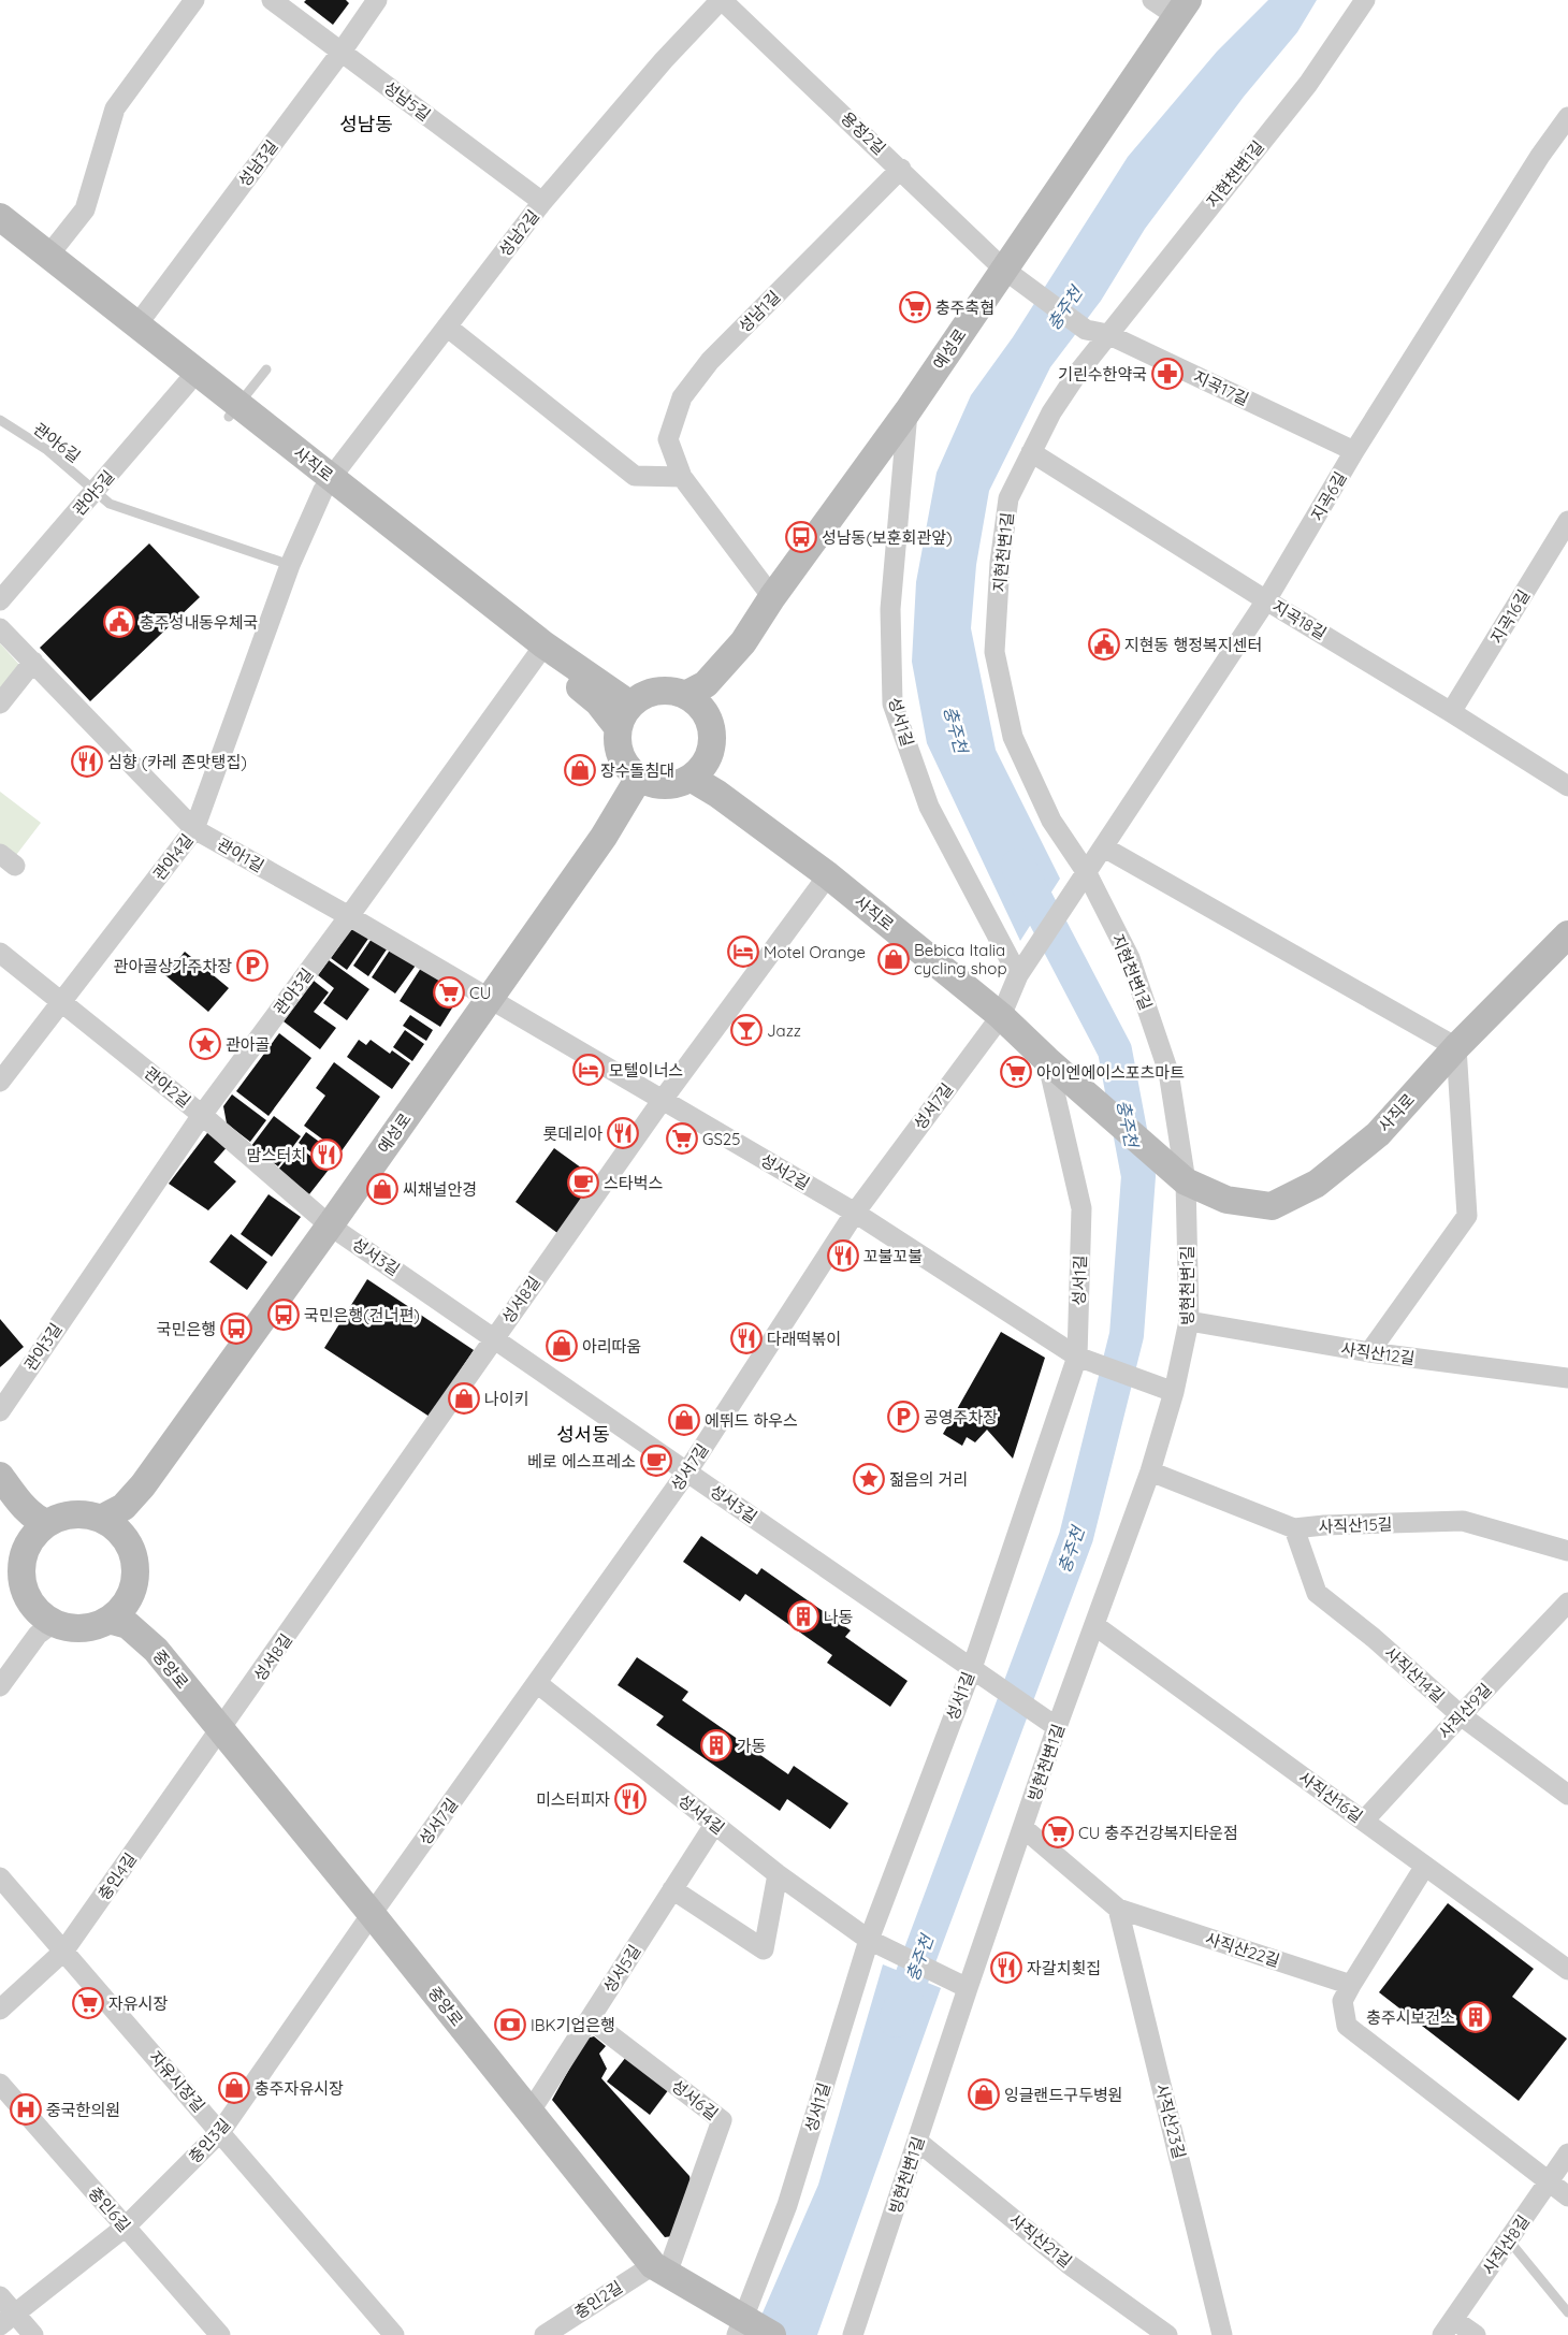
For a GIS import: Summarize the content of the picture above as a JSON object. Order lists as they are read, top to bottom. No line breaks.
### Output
{"streets":{"main road":["예성로","사직로","중앙로"],"street":["성남5길","용정2길","성남3길","지현천변1길","성남2길","성남1길","지곡17길","관아5길","지곡6길","지곡16길","지곡18길","성서1길","관아1길","관아4길","관아3길","관아2길","성서7길","성서2길","성서3길","빙현천변1길","성서8길","사직산12길","사직산15길","사직산14길","사직산9길","사직산16길","성서4길","충인4길","사직산22길","성서5길","자유시장길","성서6길","사직산23길","충인3길","충인6길","사직산21길","사직산8길","충인2길"],"lane":["관아6길"]},"crossings":[["성남5길","성남3길"],["성남5길","성남2길"],["용정2길","성남2길"],["용정2길","성남1길"],["용정2길","예성로"],["용정2길","지곡17길"],["성남3길","사직로"],["지현천변1길","지곡17길"],["지현천변1길","사직로"],["지현천변1길","지곡6길"],["지현천변1길","지곡18길"],["지현천변1길","빙현천변1길"],["성남2길","사직로"],["성남2길","관아4길"],["성남1길","예성로"],["예성로","사직로"],["예성로","성서1길"],["예성로","관아1길"],["예성로","관아2길"],["예성로","성서2길"],["예성로","성서3길"],["예성로","중앙로"],["지곡17길","지곡6길"],["관아6길","관아5길"],["사직로","관아5길"],["사직로","성서1길"],["사직로","관아4길"],["사직로","관아3길"],["사직로","성서7길"],["사직로","빙현천변1길"],["사직로","성서8길"],["지곡6길","지곡18길"],["지곡6길","성서1길"],["지곡6길","성서7길"],["지곡16길","지곡18길"],["성서1길","성서7길"],["성서1길","성서2길"],["성서1길","성서3길"],["성서1길","중앙로"],["성서1길","성서4길"],["관아1길","관아4길"],["관아1길","관아3길"],["관아1길","성서2길"],["관아4길","관아2길"],["관아3길","관아2길"],["관아2길","성서3길"],["성서7길","성서2길"],["성서7길","성서3길"],["성서7길","중앙로"],["성서7길","성서4길"],["성서7길","충인3길"],["성서2길","빙현천변1길"],["성서2길","성서8길"],["성서3길","빙현천변1길"],["성서3길","성서8길"],["빙현천변1길","사직산12길"],["빙현천변1길","사직산15길"],["빙현천변1길","사직산16길"],["빙현천변1길","성서4길"],["빙현천변1길","사직산22길"],["빙현천변1길","사직산21길"],["성서8길","중앙로"],["성서8길","충인4길"],["사직산15길","사직산14길"],["중앙로","충인4길"],["중앙로","성서5길"],["중앙로","성서6길"],["중앙로","충인3길"],["중앙로","충인2길"],["사직산14길","사직산9길"],["사직산9길","사직산16길"],["성서4길","성서5길"],["충인4길","자유시장길"],["사직산22길","사직산23길"],["성서5길","성서6길"],["자유시장길","충인3길"],["성서6길","충인2길"],["충인3길","충인6길"]],"districts":["성남동","성서동"],"water":["충주천"],"places":{"supermarket":["충주축협","CU","아이엔에이스포츠마트","GS25","CU 충주건강복지타운점","자유시장"],"pharmacy":["기린수한약국"],"bus stop":["성남동(보훈회관앞)","국민은행(건너편)","국민은행"],"public building":["충주성내동우체국","지현동 행정복지센터"],"restaurant":["심향 (카레 존맛탱집)","롯데리아","맘스터치","꼬불꼬불","다래떡볶이","미스터피자","자갈치횟집"],"shop":["장수돌침대","Bebica Italia cycling shop","씨채널안경","아리따움","나이키","에뛰드 하우스","충주자유시장","잉글랜드구두병원"],"hotel":["Motel Orange","모텔이너스"],"parking":["관아골상가주차장","공영주차장"],"bar":["Jazz"],"place":["관아골","젊음의 거리"],"cafe":["스타벅스","베로 에스프레소"],"building":["나동","가동","충주시보건소"],"bank":["IBK기업은행"],"hospital":["중국한의원"]}}
